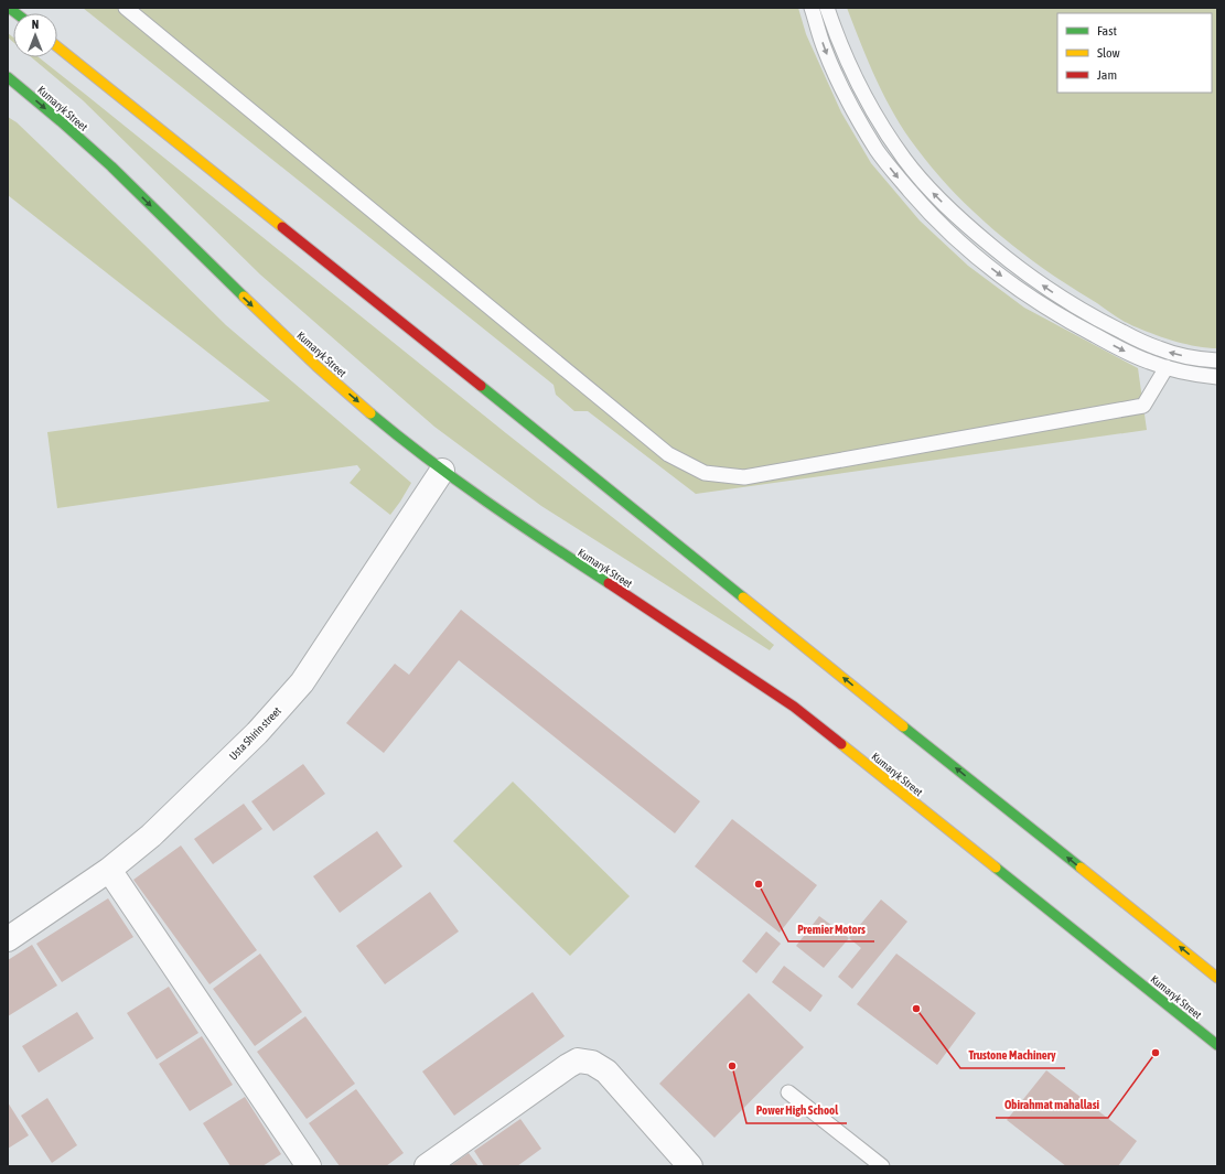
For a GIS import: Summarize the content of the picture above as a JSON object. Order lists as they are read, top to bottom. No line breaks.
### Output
{"streets":{"main road":["Kumaryk Street"],"street":["Usta Shirin street"]},"crossings":[["Kumaryk Street","Usta Shirin street"]],"places":["Premier Motors","Trustone Machinery","Obirahmat mahallasi","Power High School"],"legend":["Fast","Slow","Jam"],"north":"top"}
